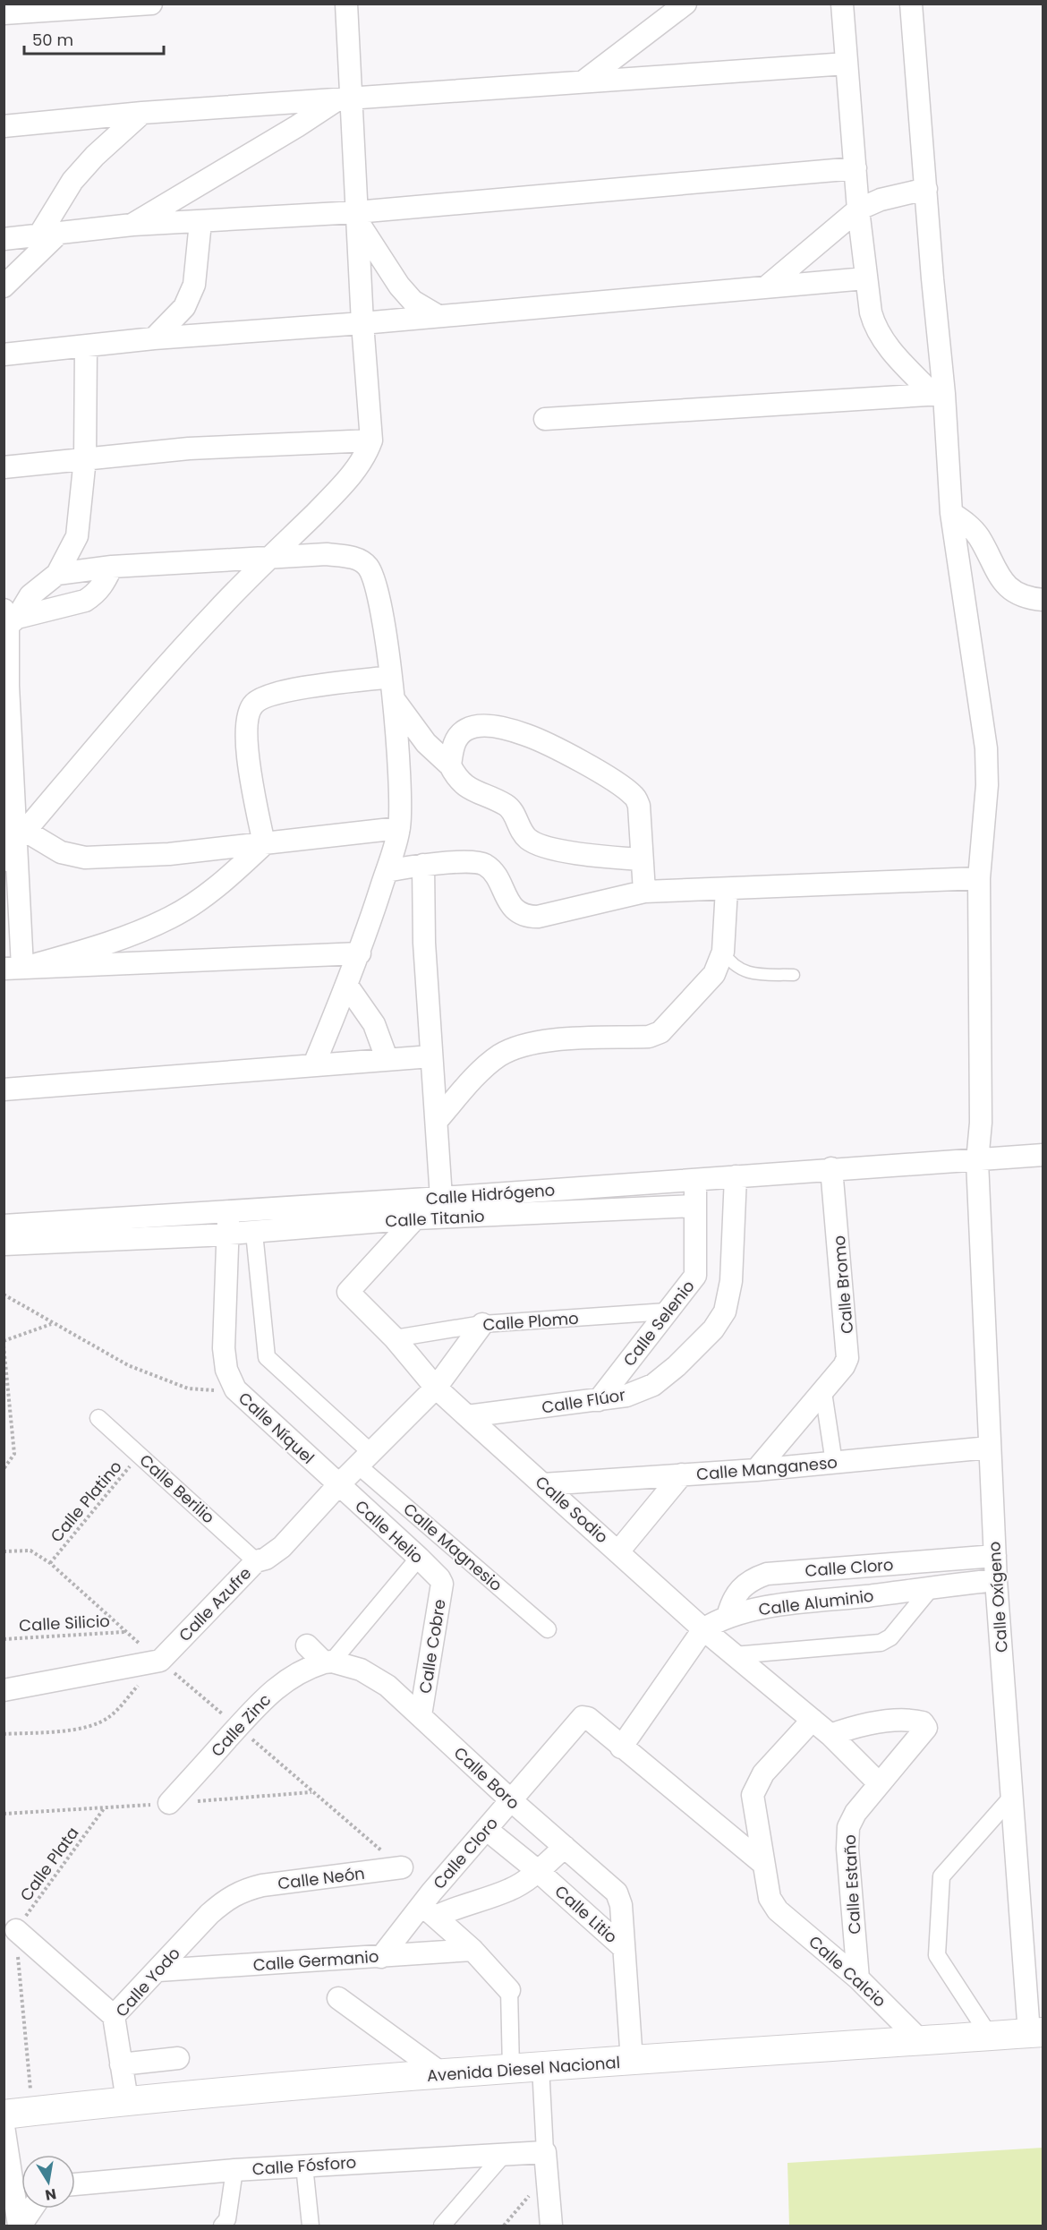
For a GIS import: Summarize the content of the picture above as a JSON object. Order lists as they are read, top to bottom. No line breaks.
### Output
{"streets":{"street":["Calle Hidrógeno","Calle Titanio","Calle Bromo","Calle Plomo","Calle Selenio","Calle Flúor","Calle Níquel","Calle Manganeso","Calle Berilio","Calle Sodio","Calle Helio","Calle Magnesio","Calle Cloro","Calle Oxígeno","Calle Aluminio","Calle Azufre","Calle Cobre","Calle Zinc","Calle Boro","Calle Neón","Calle Estaño","Calle Litio","Calle Germanio","Calle Calcio","Calle Yodo","Avenida Diesel Nacional","Calle Fósforo"],"path":["Calle Platino","Calle Silicio","Calle Plata"]},"crossings":[["Calle Hidrógeno","Calle Bromo"],["Calle Hidrógeno","Calle Selenio"],["Calle Hidrógeno","Calle Flúor"],["Calle Hidrógeno","Calle Níquel"],["Calle Hidrógeno","Calle Oxígeno"],["Calle Titanio","Calle Selenio"],["Calle Titanio","Calle Níquel"],["Calle Titanio","Calle Sodio"],["Calle Titanio","Calle Magnesio"],["Calle Bromo","Calle Manganeso"],["Calle Plomo","Calle Selenio"],["Calle Plomo","Calle Sodio"],["Calle Plomo","Calle Azufre"],["Calle Selenio","Calle Flúor"],["Calle Flúor","Calle Sodio"],["Calle Níquel","Calle Helio"],["Calle Níquel","Calle Azufre"],["Calle Manganeso","Calle Sodio"],["Calle Manganeso","Calle Oxígeno"],["Calle Berilio","Calle Platino"],["Calle Berilio","Calle Azufre"],["Calle Sodio","Calle Aluminio"],["Calle Sodio","Calle Azufre"],["Calle Sodio","Calle Estaño"],["Calle Helio","Calle Azufre"],["Calle Helio","Calle Cobre"],["Calle Helio","Calle Zinc"],["Calle Magnesio","Calle Azufre"],["Calle Cloro","Calle Oxígeno"],["Calle Cloro","Calle Aluminio"],["Calle Cloro","Calle Boro"],["Calle Cloro","Calle Litio"],["Calle Cloro","Calle Germanio"],["Calle Cloro","Calle Calcio"],["Calle Oxígeno","Calle Aluminio"],["Calle Oxígeno","Avenida Diesel Nacional"],["Calle Cobre","Calle Boro"],["Calle Zinc","Calle Boro"],["Calle Boro","Calle Litio"],["Calle Neón","Calle Yodo"],["Calle Estaño","Calle Calcio"],["Calle Litio","Avenida Diesel Nacional"],["Calle Germanio","Calle Yodo"],["Calle Calcio","Avenida Diesel Nacional"],["Calle Yodo","Avenida Diesel Nacional"]],"scale_bar":"50 m","north":"bottom"}
